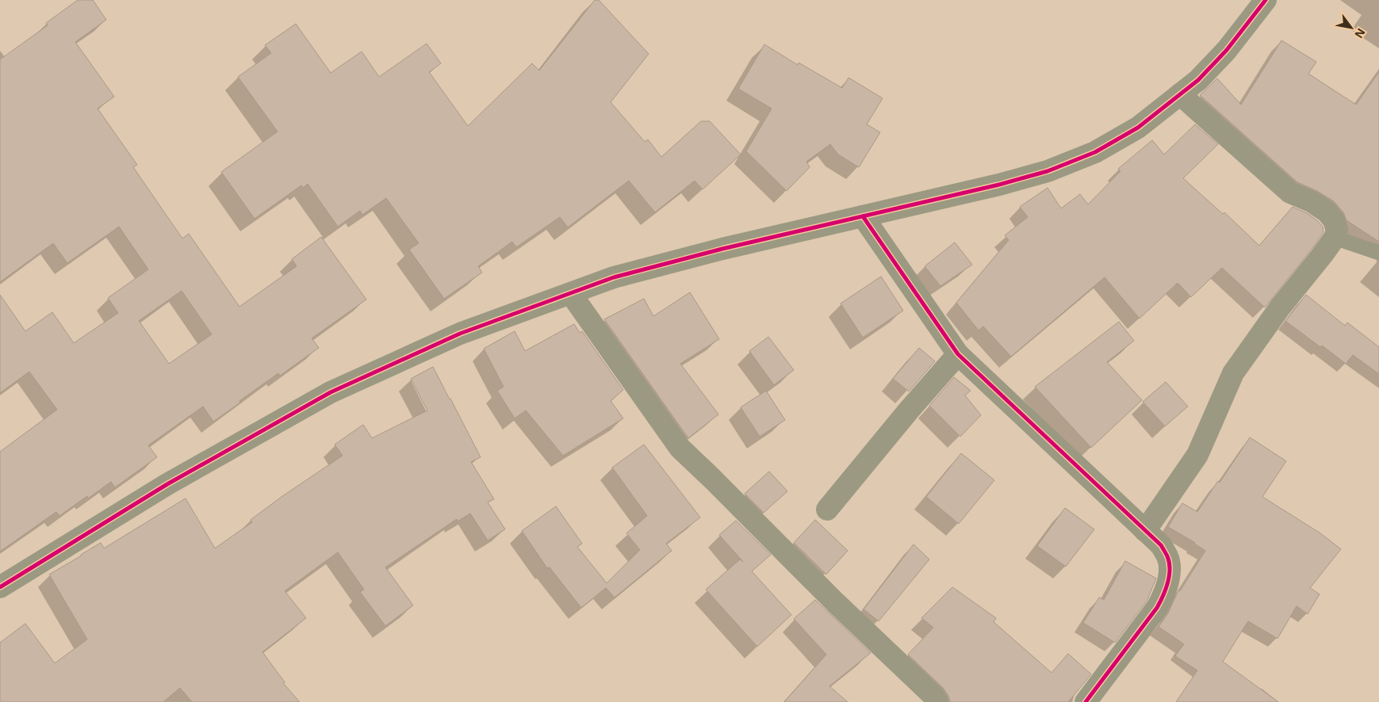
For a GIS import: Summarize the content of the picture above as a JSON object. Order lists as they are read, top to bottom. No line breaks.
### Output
{"north":"bottom right"}
